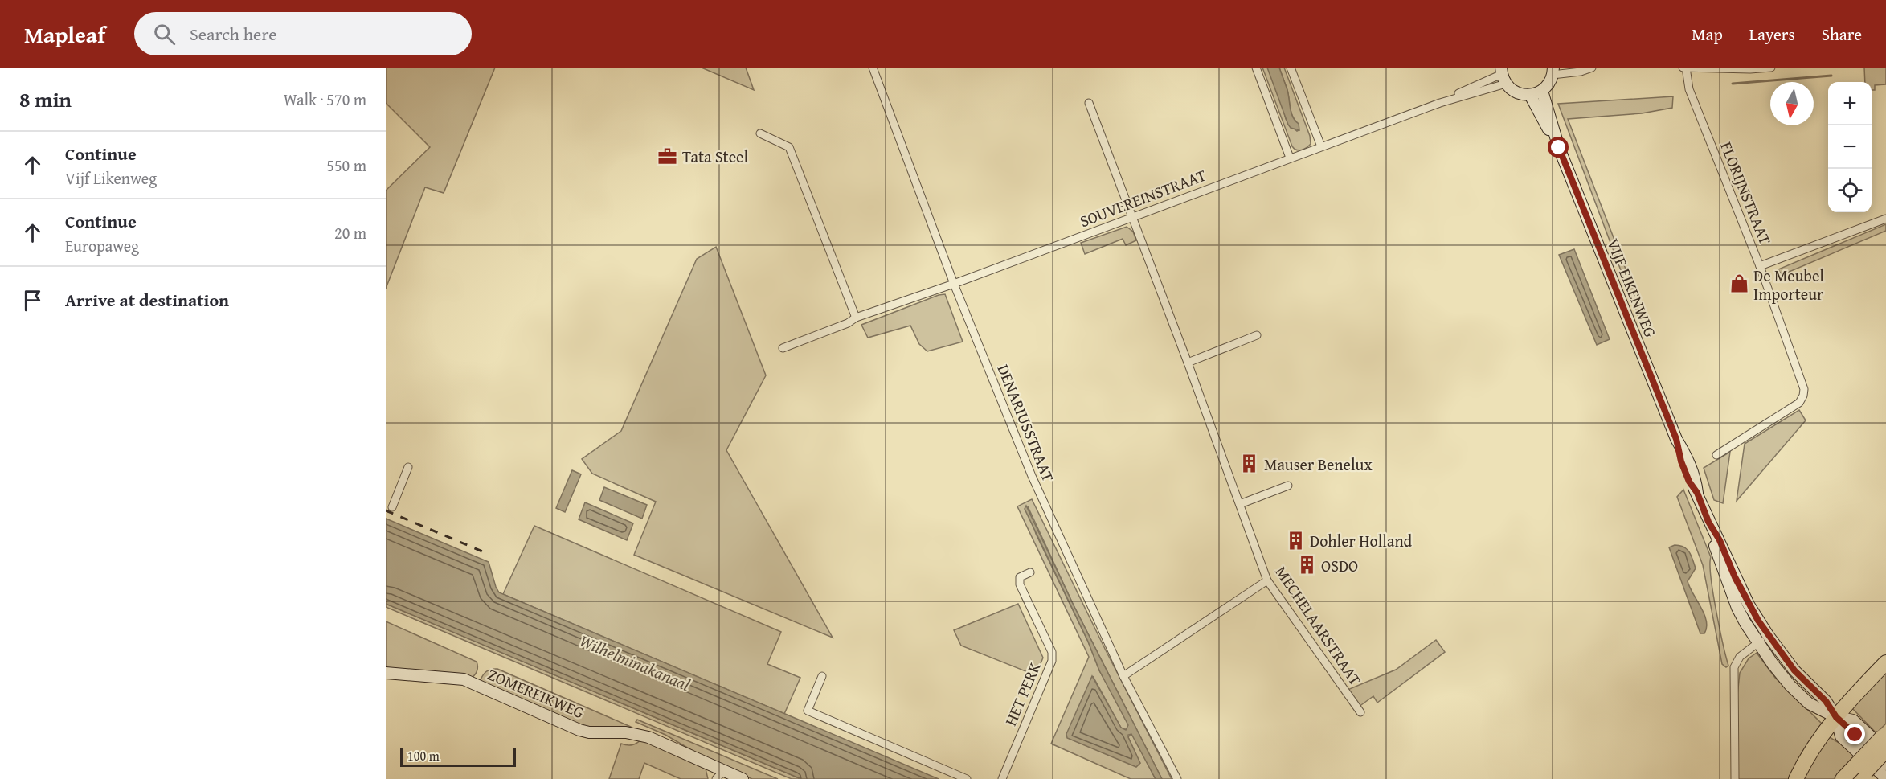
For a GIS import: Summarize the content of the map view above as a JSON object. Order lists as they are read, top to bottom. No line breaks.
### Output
{"streets":{"main road":["VIJF EIKENWEG","ZOMEREIKWEG"],"street":["FLORIJNSTRAAT","SOUVEREINSTRAAT","DENARIUSSTRAAT","MECHELAARSTRAAT","HET PERK"]},"crossings":[["SOUVEREINSTRAAT","DENARIUSSTRAAT"],["SOUVEREINSTRAAT","MECHELAARSTRAAT"]],"water":["Wilhelminakanaal"],"places":{"office":["Tata Steel"],"shop":["De Meubel Importeur"],"building":["Mauser Benelux","Dohler Holland","OSDO"]},"scale_bar":"100 m","north":"bottom","page":{"header":"Mapleaf","search":"Search here","nav":["Map","Layers","Share"],"heading":["8 min","Walk · 570 m"],"map_buttons":["+","−"],"list":[["Continue","Vijf Eikenweg","550 m"],["Continue","Europaweg","20 m"],"Arrive at destination"],"scale":"100 m"}}
